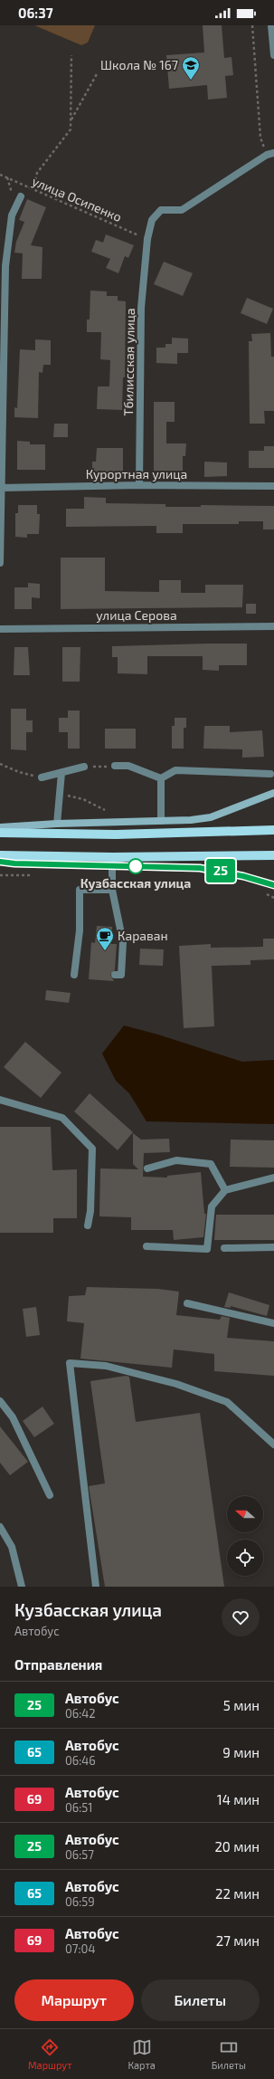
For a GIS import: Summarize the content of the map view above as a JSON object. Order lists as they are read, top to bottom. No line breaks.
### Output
{"streets":{"street":["Тбилисская улица","Курортная улица","улица Серова"],"path":["улица Осипенко"]},"crossings":[["улица Осипенко","Тбилисская улица"],["Тбилисская улица","Курортная улица"]],"places":{"school or university":["Школа № 167"],"other":["Кузбасская улица"],"cafe":["Караван"]},"lines":["bus line 25"],"north":"left","page":{"status":"06:37","on_map":"25","heading":[["Кузбасская улица","Автобус"],"Отправления"],"list":[{"mark":"25","name":"Автобус","note":"06:42","value":"5 мин"},{"mark":"65","name":"Автобус","note":"06:46","value":"9 мин"},{"mark":"69","name":"Автобус","note":"06:51","value":"14 мин"},{"mark":"25","name":"Автобус","note":"06:57","value":"20 мин"},{"mark":"65","name":"Автобус","note":"06:59","value":"22 мин"},{"mark":"69","name":"Автобус","note":"07:04","value":"27 мин"}],"buttons":["Маршрут","Билеты"],"tabs":["Маршрут","Карта","Билеты"]}}
